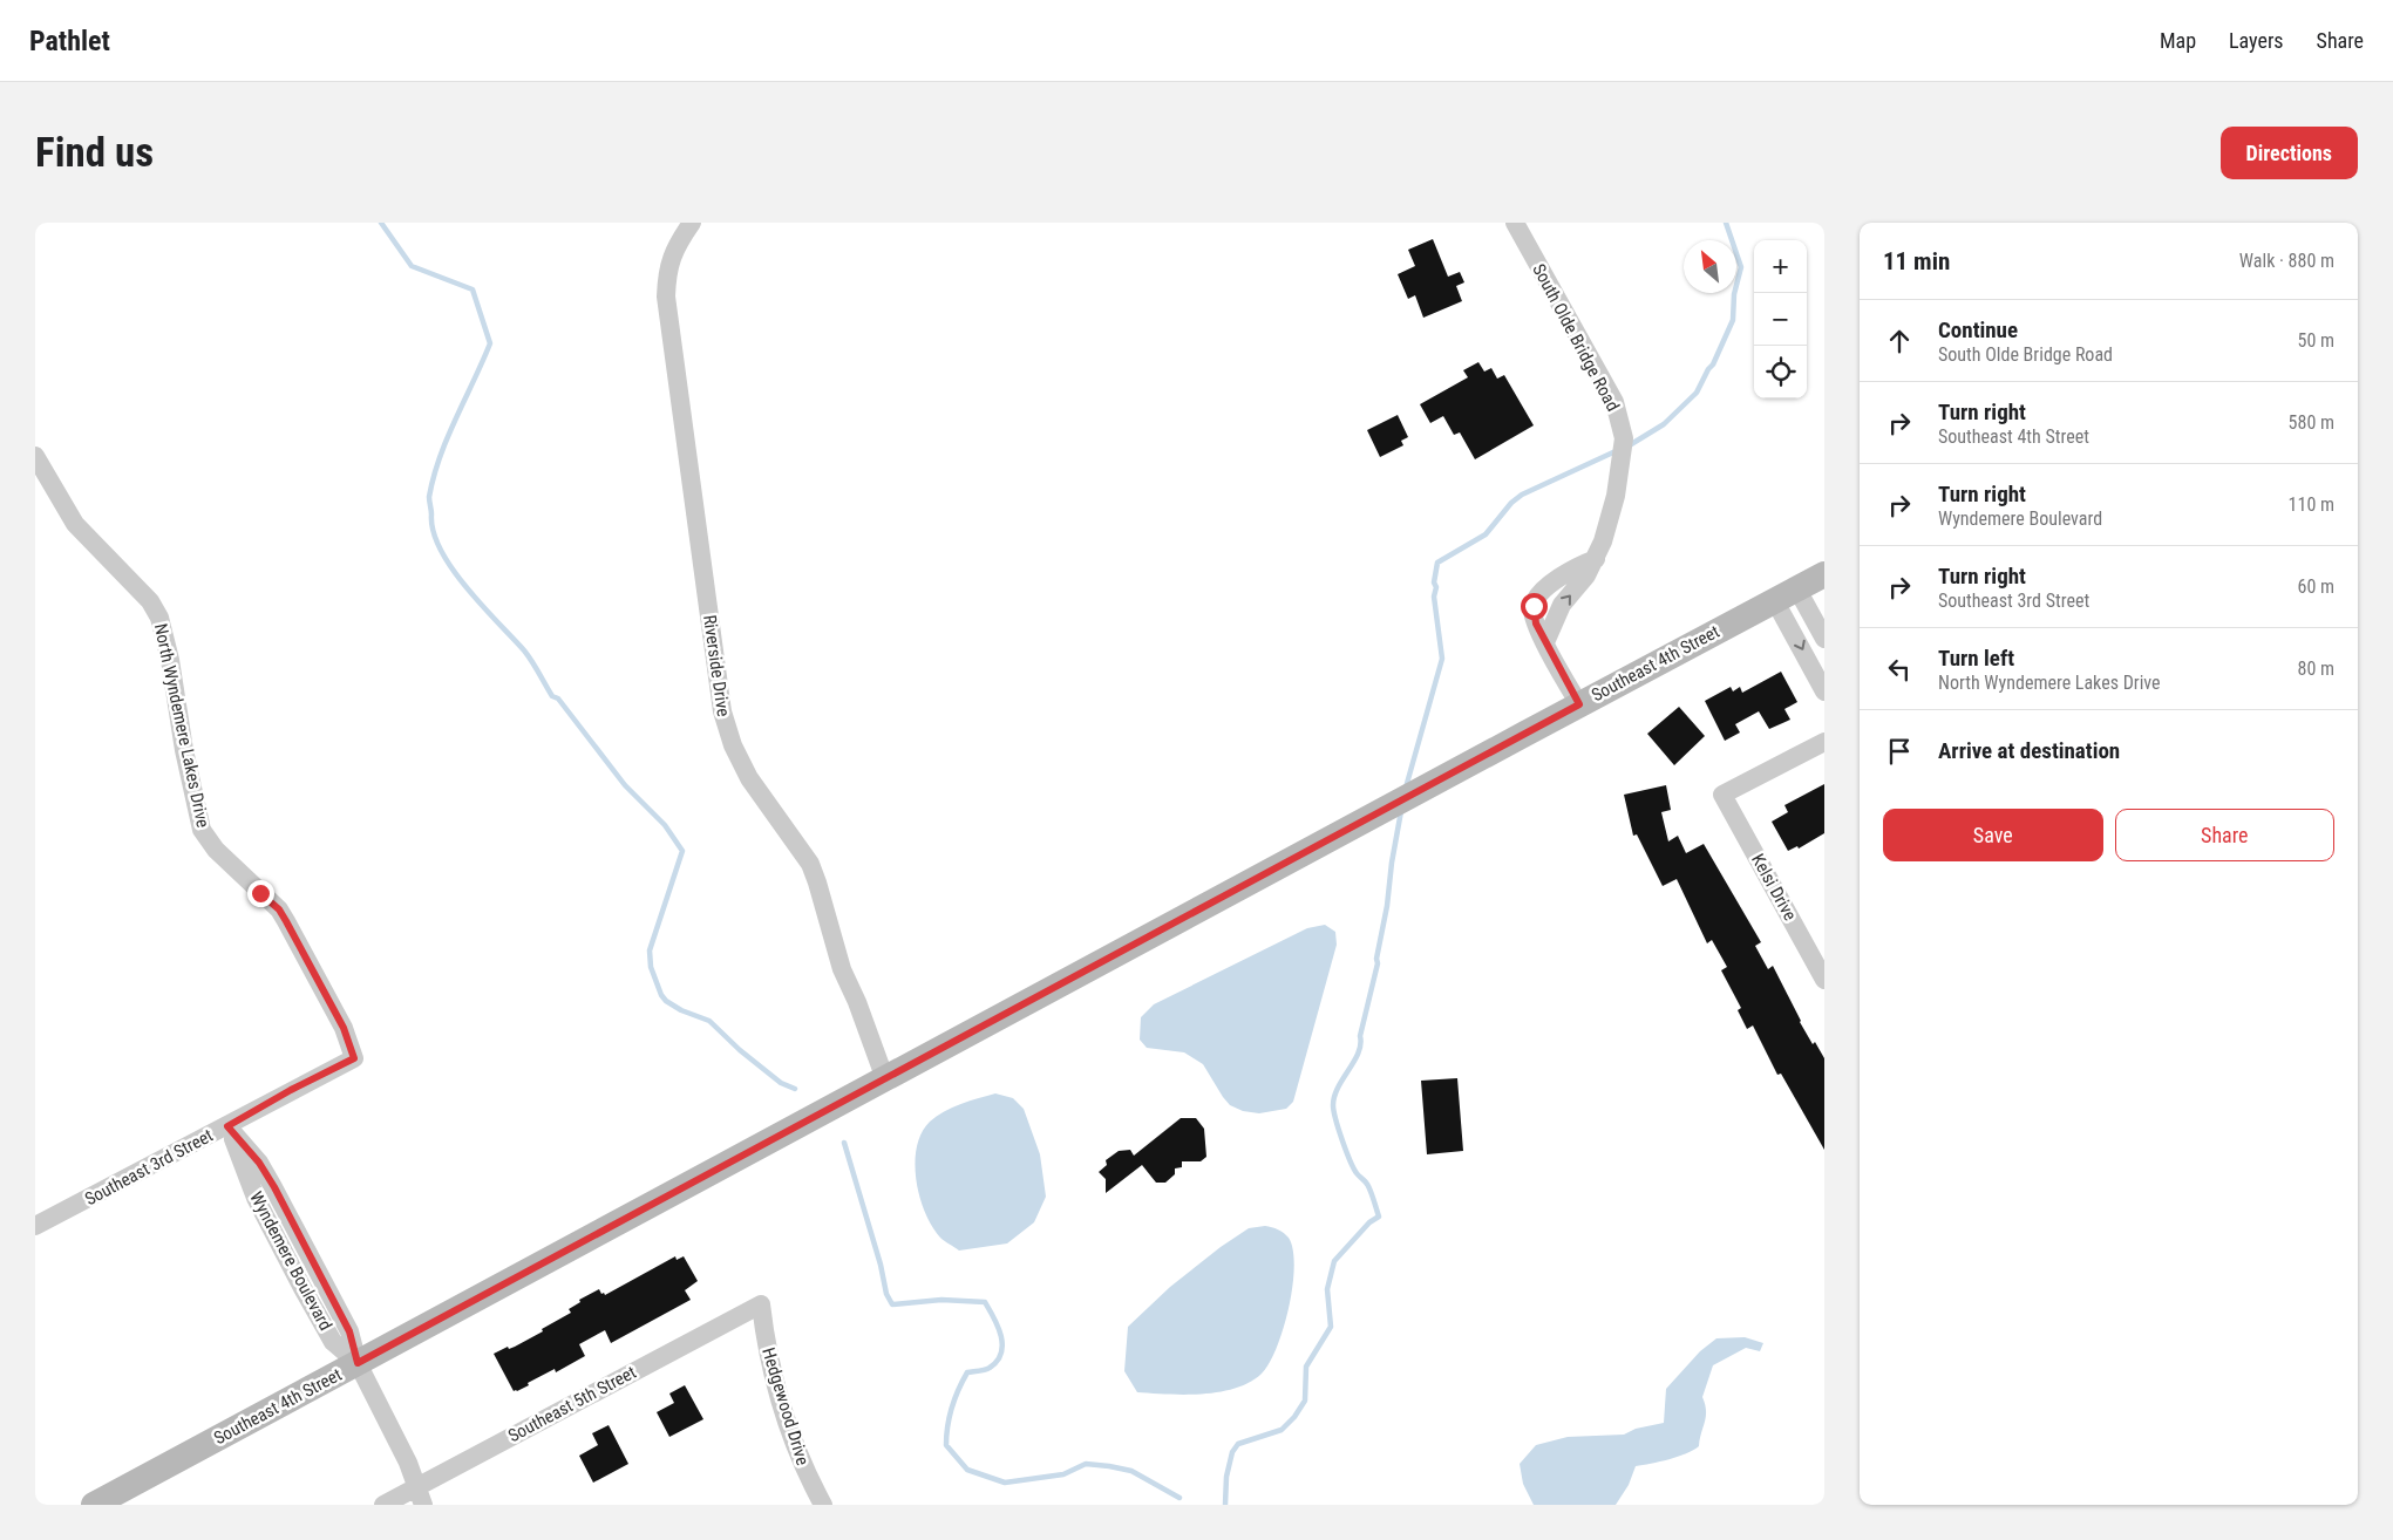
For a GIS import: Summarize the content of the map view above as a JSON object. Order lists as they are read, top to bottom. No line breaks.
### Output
{"streets":{"main road":["Southeast 4th Street"],"street":["South Olde Bridge Road","Riverside Drive","North Wyndemere Lakes Drive","Kelsi Drive","Southeast 3rd Street","Wyndemere Boulevard","Southeast 5th Street","Hedgewood Drive"]},"crossings":[["Southeast 4th Street","Riverside Drive"],["Southeast 4th Street","Wyndemere Boulevard"],["North Wyndemere Lakes Drive","Southeast 3rd Street"],["Southeast 3rd Street","Wyndemere Boulevard"],["Wyndemere Boulevard","Southeast 5th Street"],["Southeast 5th Street","Hedgewood Drive"]],"north":"top left","page":{"header":"Pathlet","nav":["Map","Layers","Share"],"buttons":["Directions",["Save","Share"]],"title":"Find us","heading":["11 min","Walk · 880 m"],"map_buttons":["+","−"],"list":[["Continue","South Olde Bridge Road","50 m"],["Turn right","Southeast 4th Street","580 m"],["Turn right","Wyndemere Boulevard","110 m"],["Turn right","Southeast 3rd Street","60 m"],["Turn left","North Wyndemere Lakes Drive","80 m"],"Arrive at destination"]}}
